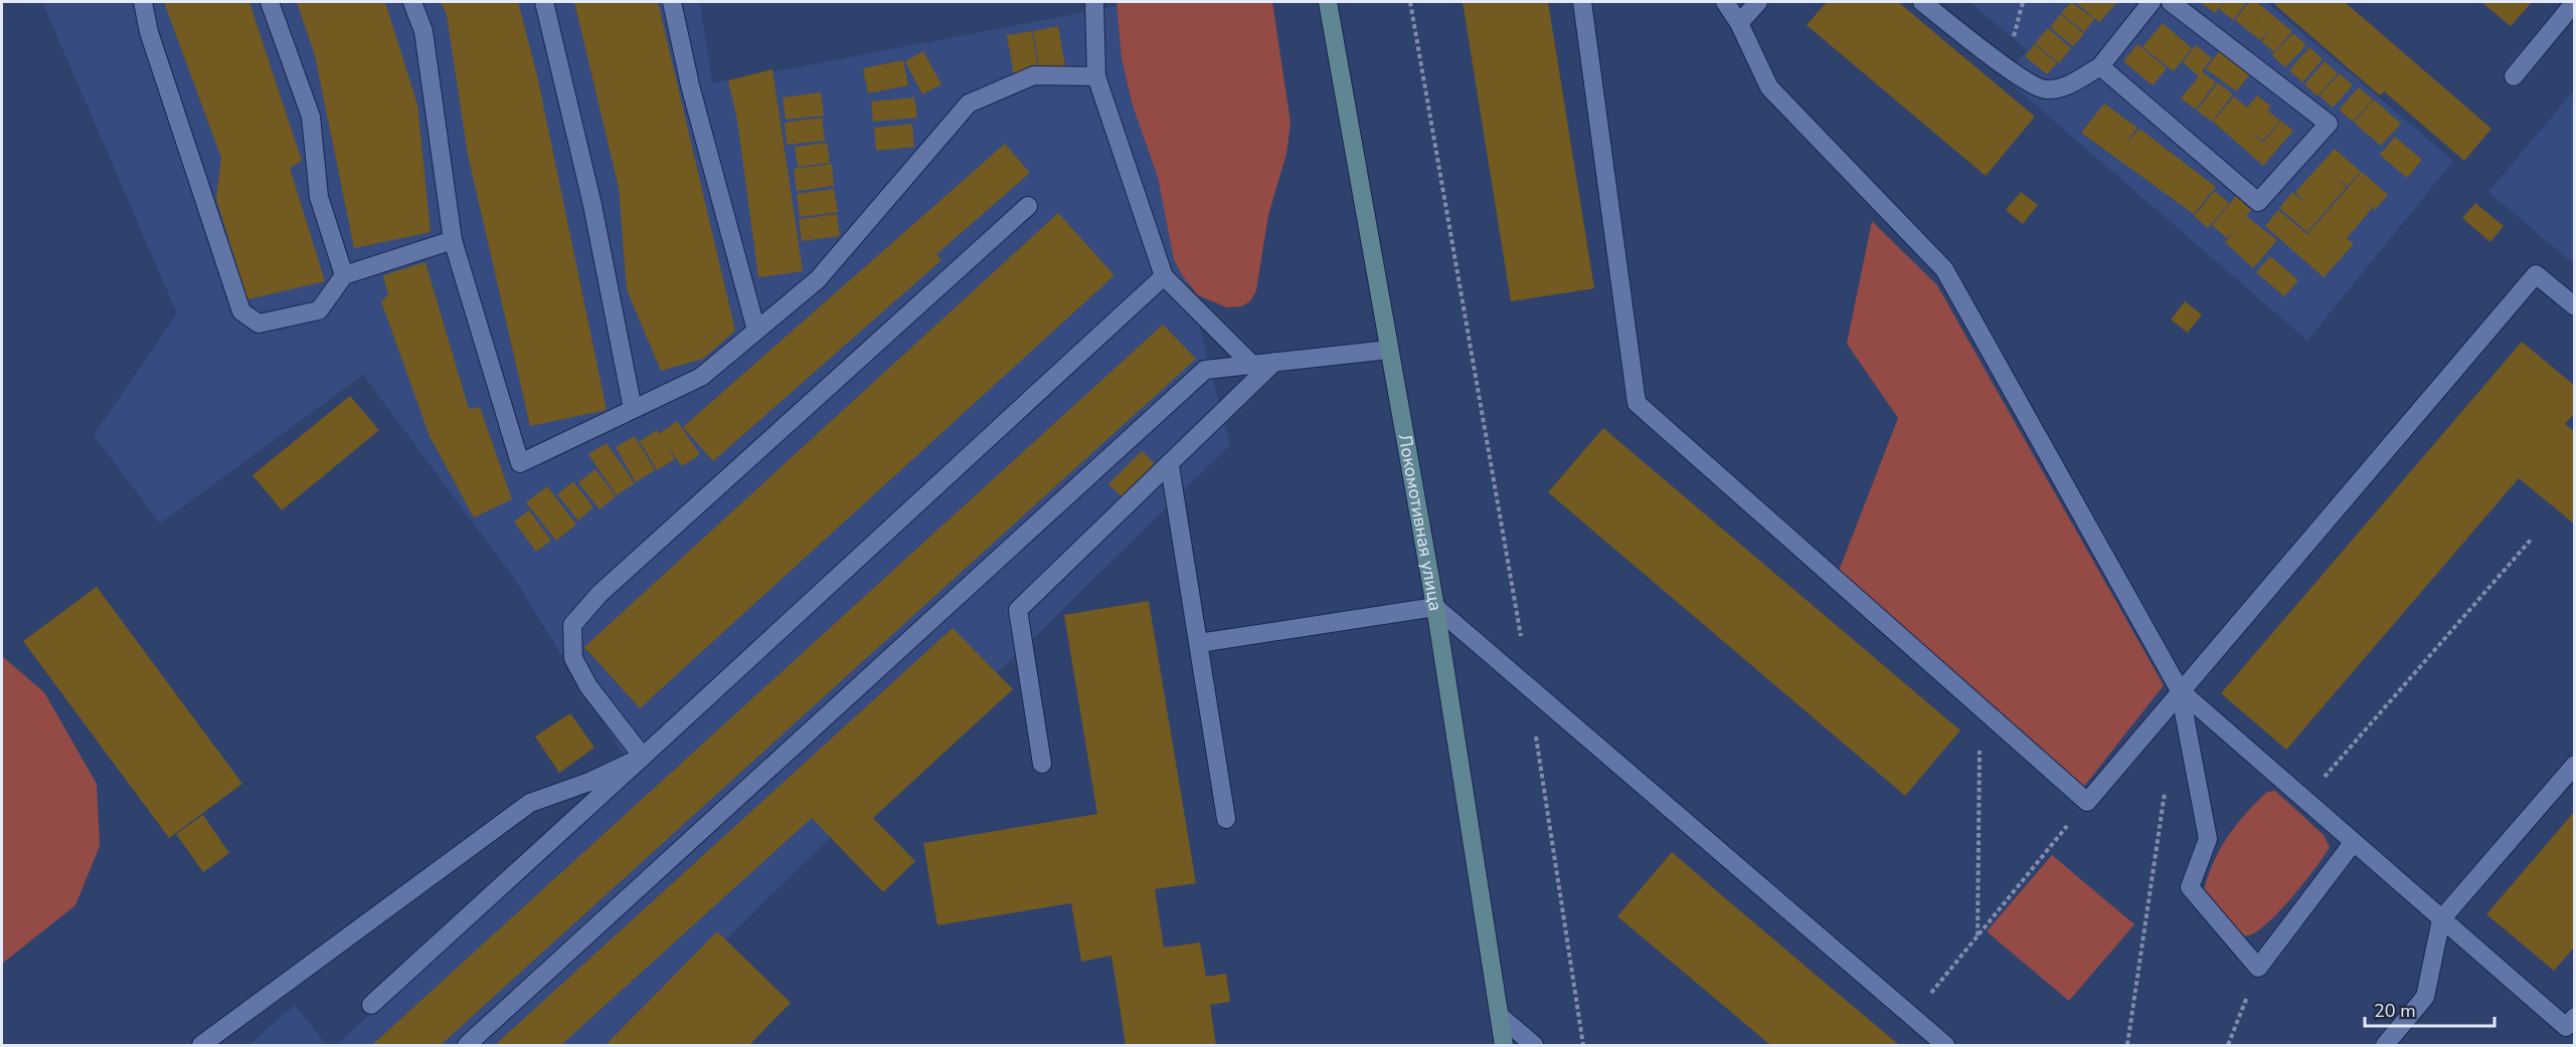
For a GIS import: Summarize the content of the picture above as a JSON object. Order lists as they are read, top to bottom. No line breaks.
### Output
{"streets":{"main road":["Локомотивная улица"]},"scale_bar":"20 m"}
